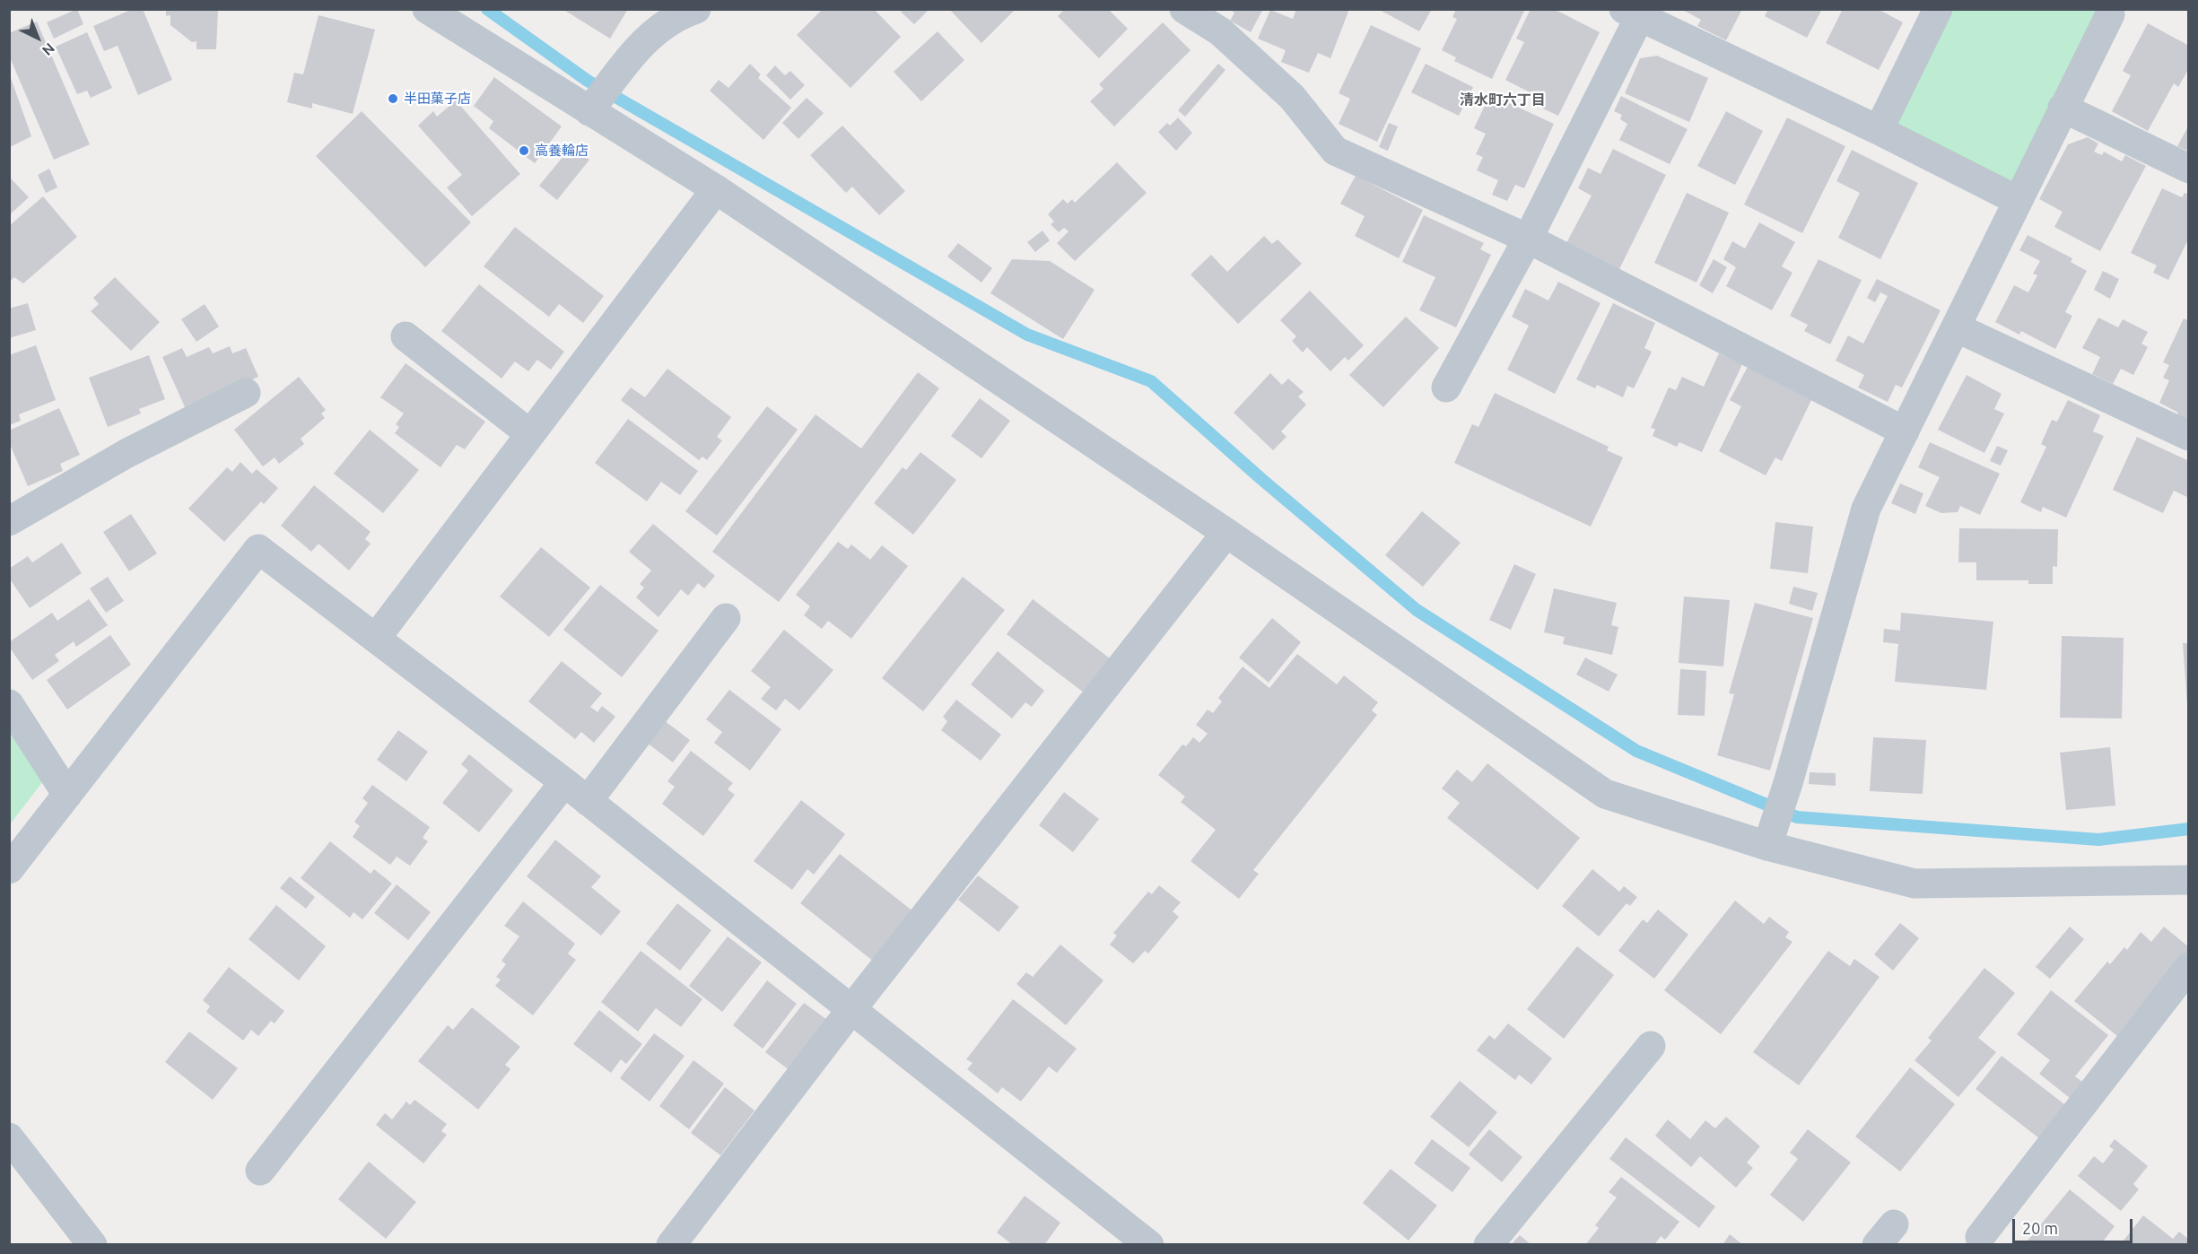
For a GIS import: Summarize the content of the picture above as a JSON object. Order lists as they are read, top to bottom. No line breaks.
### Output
{"districts":["清水町六丁目"],"places":["半田菓子店","高養輪店"],"scale_bar":"20 m","north":"bottom right"}
